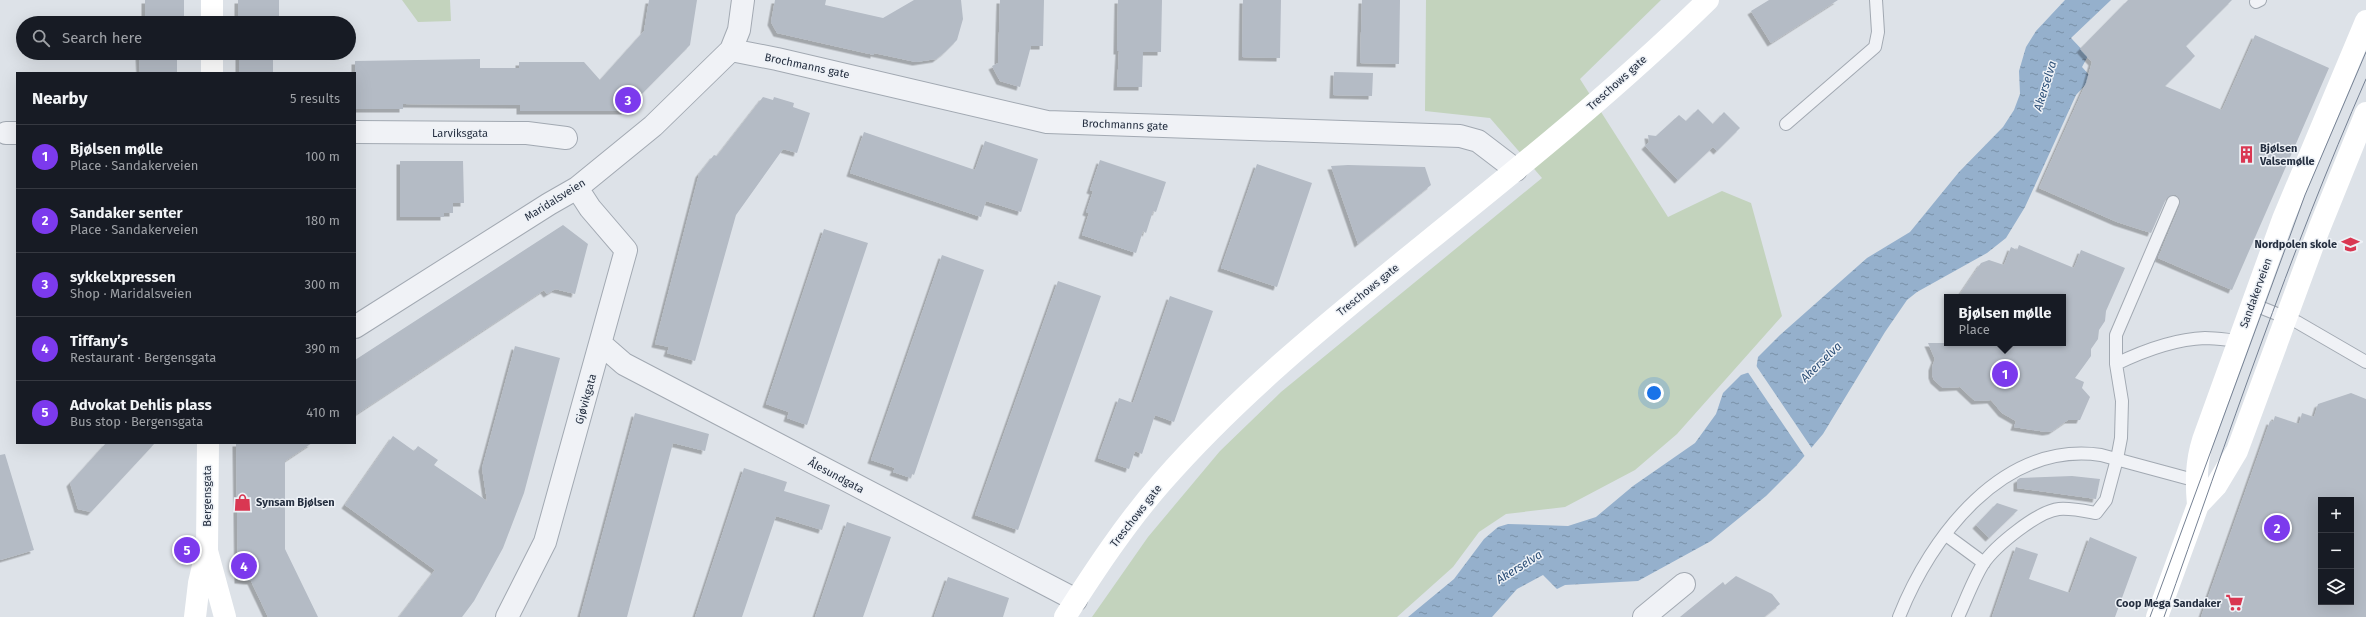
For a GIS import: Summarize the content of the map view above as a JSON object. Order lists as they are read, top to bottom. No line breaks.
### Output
{"streets":{"street":["Brochmanns gate","Treschows gate","Larviksgata","Maridalsveien","Sandakerveien","Gjøvikgata","Ålesundgata","Bergensgata"]},"crossings":[["Brochmanns gate","Treschows gate"],["Brochmanns gate","Maridalsveien"],["Treschows gate","Ålesundgata"],["Maridalsveien","Gjøvikgata"],["Gjøvikgata","Ålesundgata"]],"water":["Akerselva"],"places":{"building":["Bjølsen Valsemølle"],"school or university":["Nordpolen skole"],"shop":["Synsam Bjølsen"],"supermarket":["Coop Mega Sandaker"]},"page":{"search":"Search here","heading":["Nearby","5 results"],"pins":["3","1","2","5","4"],"list":[{"mark":"1","name":"Bjølsen mølle","note":"Place · Sandakerveien","value":"100 m"},{"mark":"2","name":"Sandaker senter","note":"Place · Sandakerveien","value":"180 m"},{"mark":"3","name":"sykkelxpressen","note":"Shop · Maridalsveien","value":"300 m"},{"mark":"4","name":"Tiffany’s","note":"Restaurant · Bergensgata","value":"390 m"},{"mark":"5","name":"Advokat Dehlis plass","note":"Bus stop · Bergensgata","value":"410 m"}],"popup":["Bjølsen mølle","Place"],"map_buttons":["+","−"]}}
